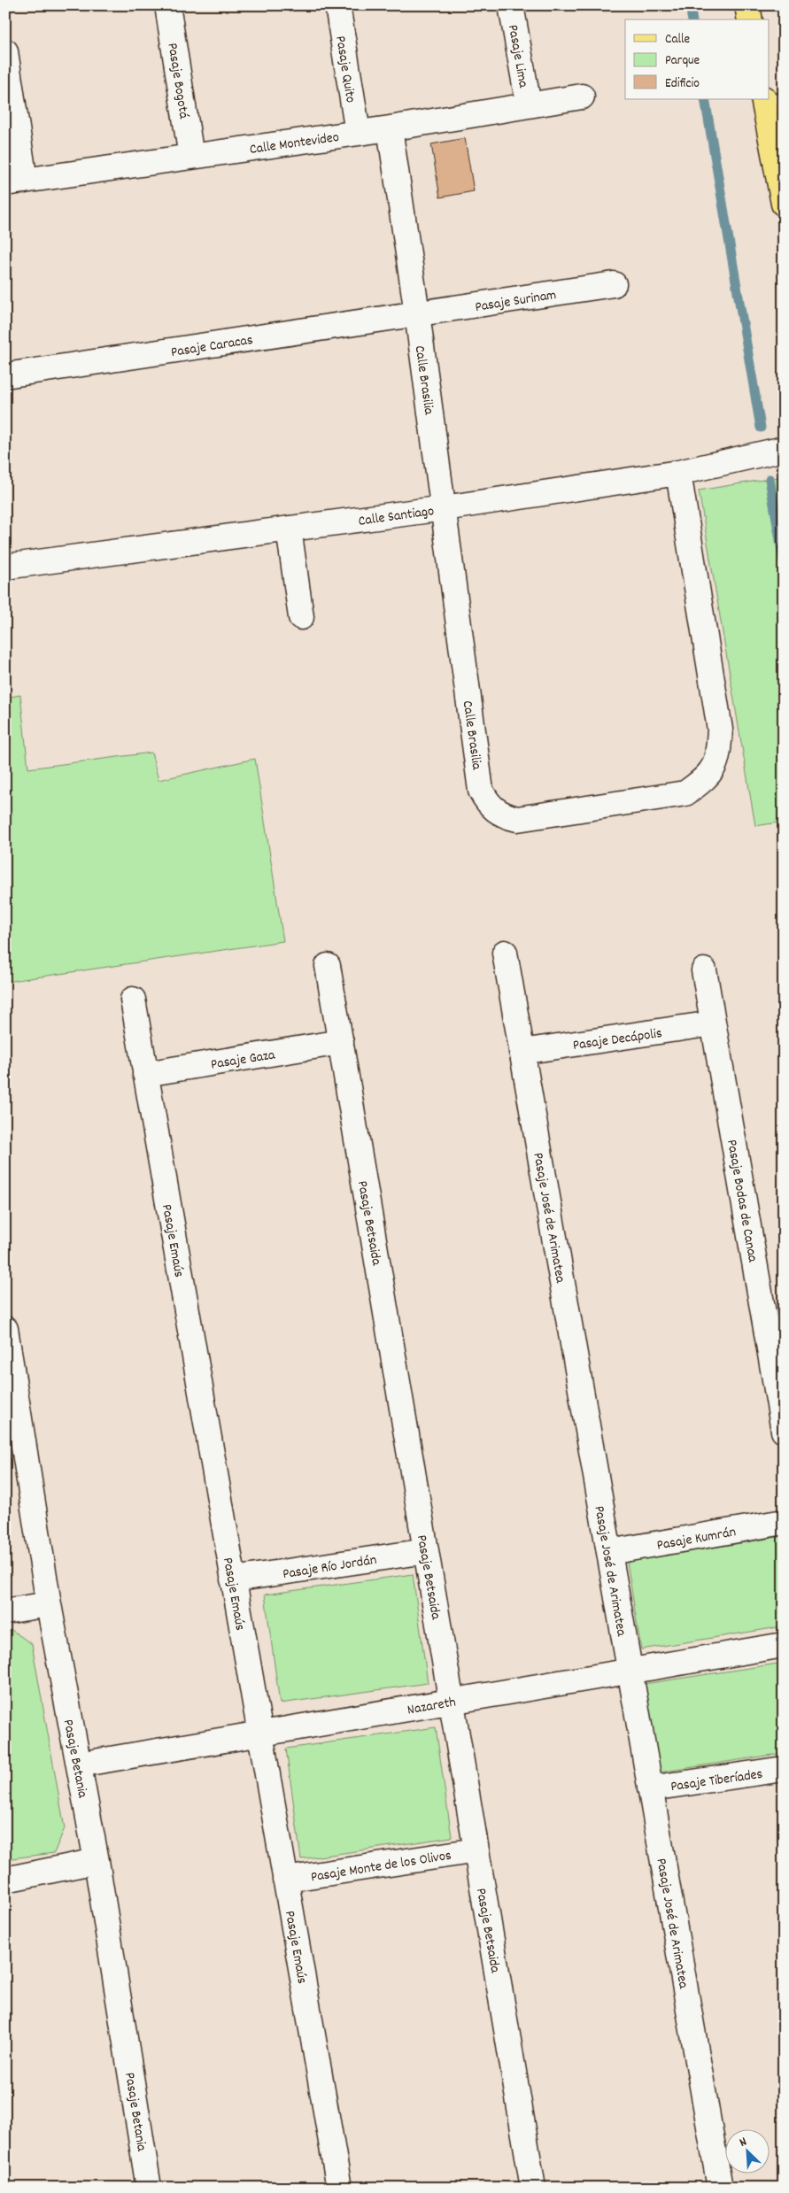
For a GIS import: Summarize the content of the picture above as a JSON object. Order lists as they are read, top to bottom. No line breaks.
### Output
{"streets":{"street":["Pasaje Lima","Pasaje Quito","Pasaje Bogotá","Calle Montevideo","Pasaje Surinam","Pasaje Caracas","Calle Brasilia","Calle Santiago","Pasaje Decápolis","Pasaje Gaza","Pasaje Bodas de Canaa","Pasaje José de Arimatea","Pasaje Betsaida","Pasaje Emaús","Pasaje Kumrán","Pasaje Río Jordán","Nazareth","Pasaje Betania","Pasaje Tiberíades","Pasaje Monte de los Olivos"]},"crossings":[["Pasaje Lima","Calle Montevideo"],["Pasaje Quito","Calle Montevideo"],["Pasaje Bogotá","Calle Montevideo"],["Calle Montevideo","Calle Brasilia"],["Pasaje Surinam","Pasaje Caracas"],["Pasaje Surinam","Calle Brasilia"],["Pasaje Caracas","Calle Brasilia"],["Calle Brasilia","Calle Santiago"],["Pasaje Decápolis","Pasaje Bodas de Canaa"],["Pasaje Decápolis","Pasaje José de Arimatea"],["Pasaje Gaza","Pasaje Betsaida"],["Pasaje Gaza","Pasaje Emaús"],["Pasaje José de Arimatea","Pasaje Kumrán"],["Pasaje José de Arimatea","Nazareth"],["Pasaje José de Arimatea","Pasaje Tiberíades"],["Pasaje Betsaida","Pasaje Río Jordán"],["Pasaje Betsaida","Nazareth"],["Pasaje Betsaida","Pasaje Monte de los Olivos"],["Pasaje Emaús","Pasaje Río Jordán"],["Pasaje Emaús","Nazareth"],["Pasaje Emaús","Pasaje Monte de los Olivos"],["Nazareth","Pasaje Betania"]],"legend":["Calle","Parque","Edificio"],"north":"top left"}
